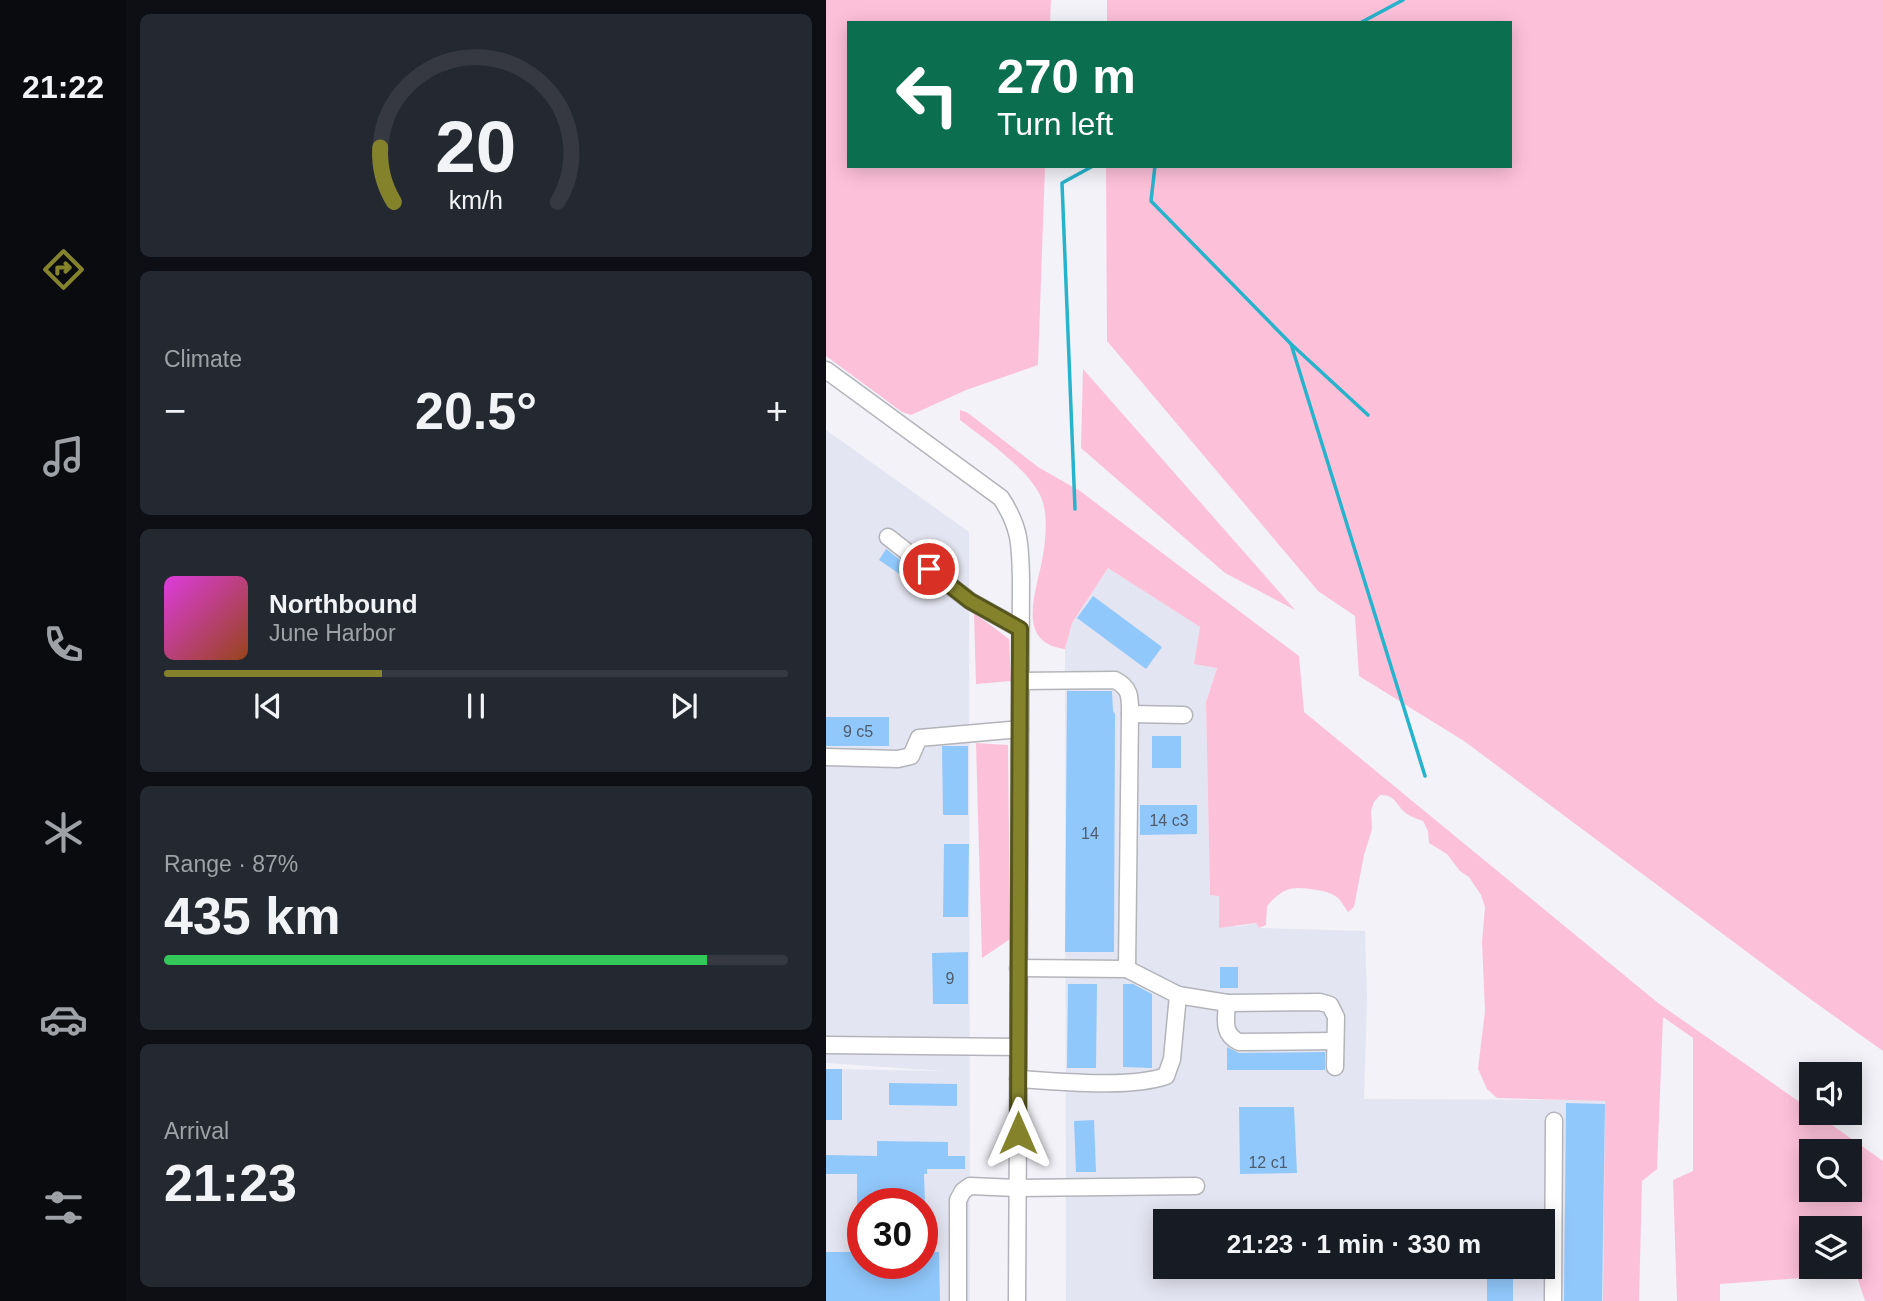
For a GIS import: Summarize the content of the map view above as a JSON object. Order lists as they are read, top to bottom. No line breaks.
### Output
{"house_numbers":["9 с5","14 с3","14","9","12 с1"],"page":{"tabs":"21:22","turn":["270 m","Turn left"],"tile":["Climate",["Range · 87%","435 km"],["Arrival","21:23"]],"heat":["−","20.5°","+"],"song":["Northbound","June Harbor"],"limit":"30","trip":"21:23 · 1 min · 330 m","gauge":["20","km/h"]}}
